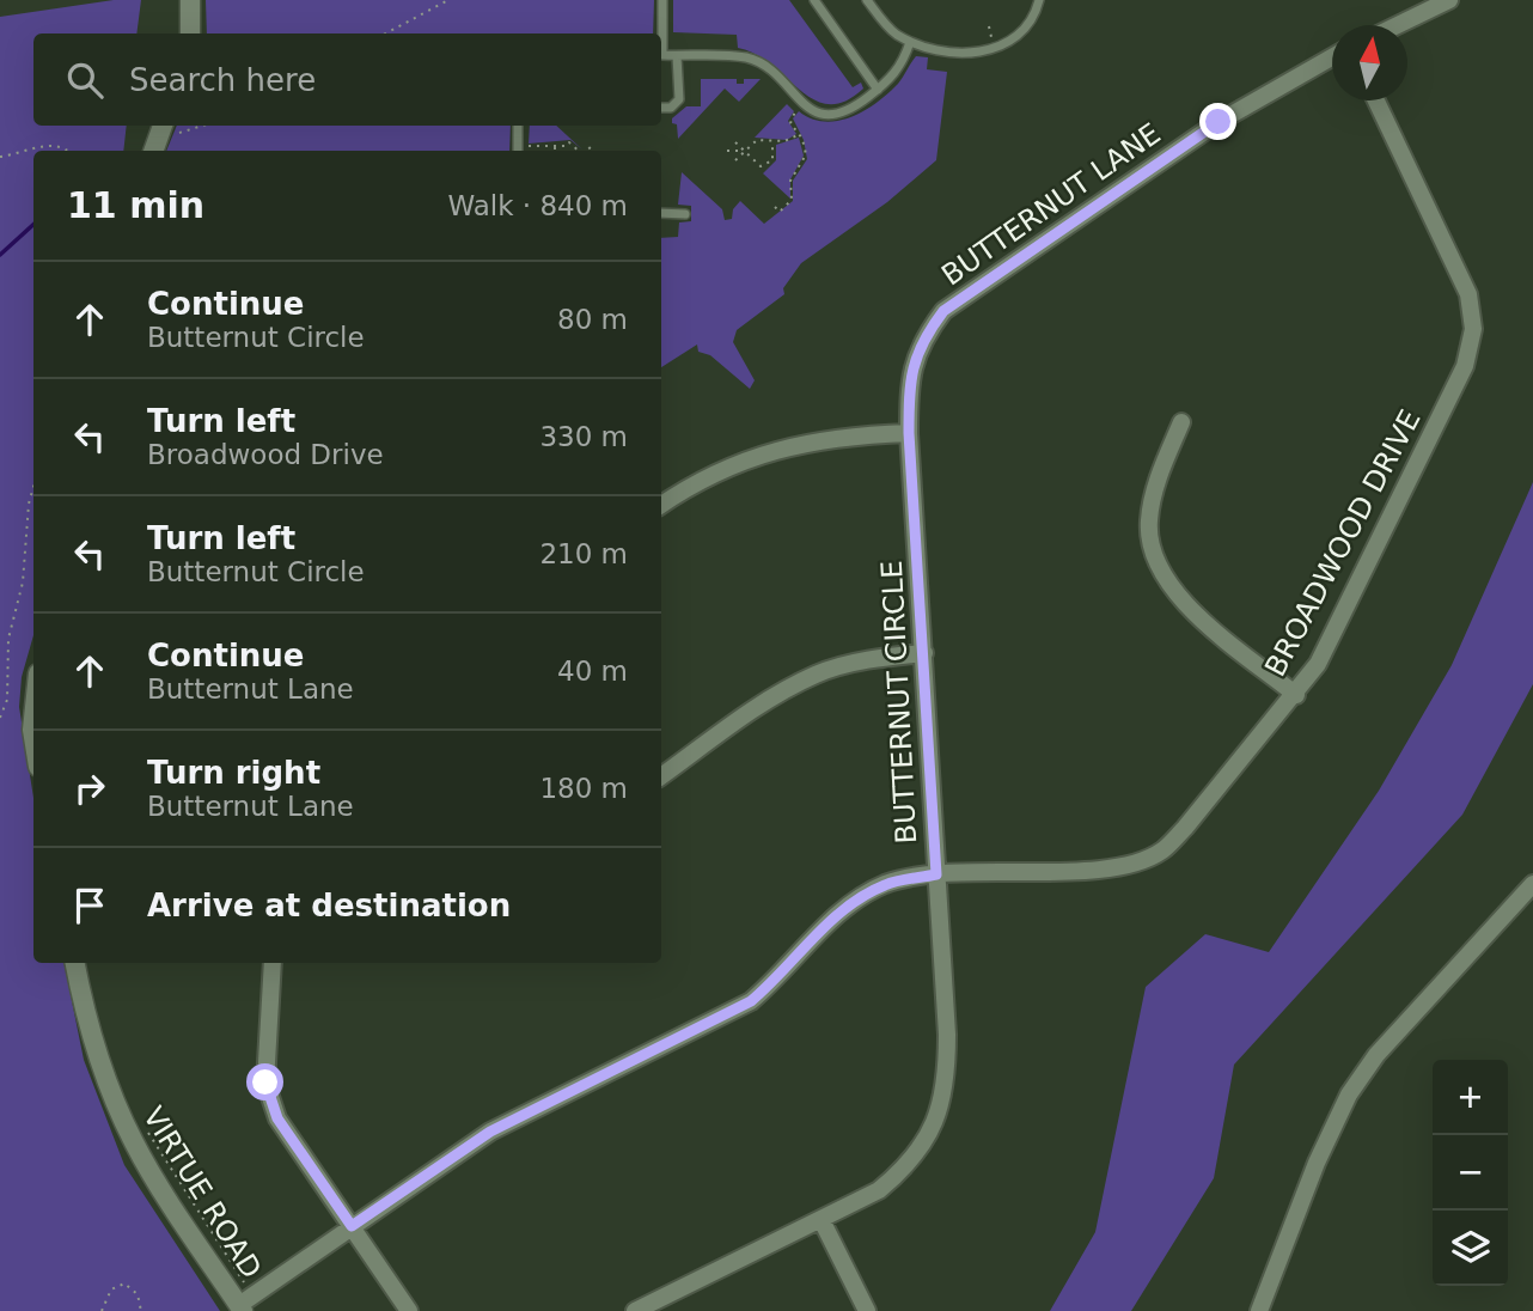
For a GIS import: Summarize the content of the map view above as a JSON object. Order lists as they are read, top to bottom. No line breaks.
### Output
{"streets":{"street":["BUTTERNUT LANE","BROADWOOD DRIVE","BUTTERNUT CIRCLE","VIRTUE ROAD"]},"crossings":[["BUTTERNUT LANE","BUTTERNUT CIRCLE"],["BROADWOOD DRIVE","BUTTERNUT CIRCLE"],["BROADWOOD DRIVE","VIRTUE ROAD"]],"north":"top","page":{"search":"Search here","heading":["11 min","Walk · 840 m"],"list":[["Continue","Butternut Circle","80 m"],["Turn left","Broadwood Drive","330 m"],["Turn left","Butternut Circle","210 m"],["Continue","Butternut Lane","40 m"],["Turn right","Butternut Lane","180 m"],"Arrive at destination"],"map_buttons":["+","−"]}}
